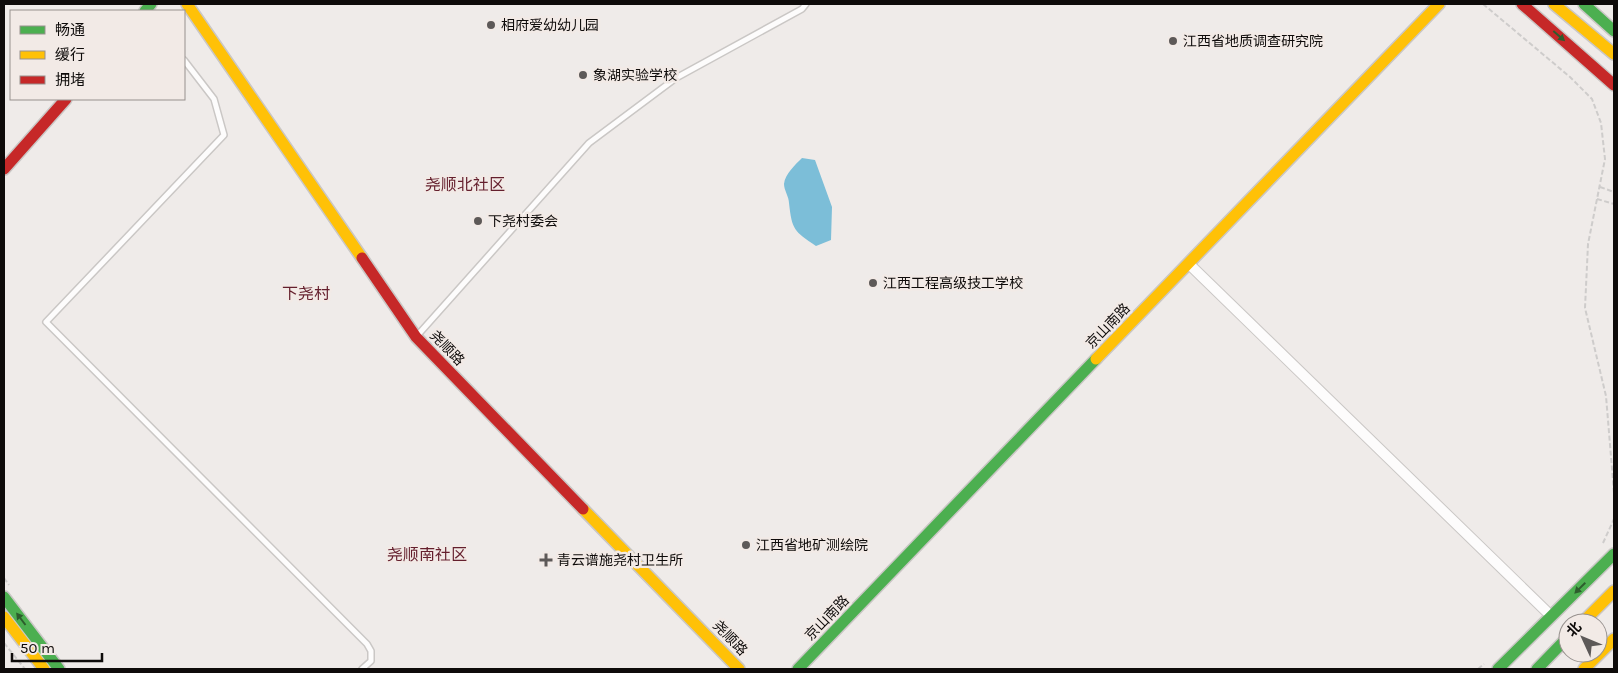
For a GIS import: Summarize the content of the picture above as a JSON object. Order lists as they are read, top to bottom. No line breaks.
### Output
{"streets":{"main road":["京山南路","尧顺路"]},"districts":["尧顺北社区","下尧村","尧顺南社区"],"places":{"other":["相府爱幼幼儿园","江西省地质调查研究院","象湖实验学校","下尧村委会","江西工程高级技工学校","江西省地矿测绘院"],"health":["青云谱施尧村卫生所"]},"legend":["畅通","缓行","拥堵"],"scale_bar":"50 m","north":"top left"}
